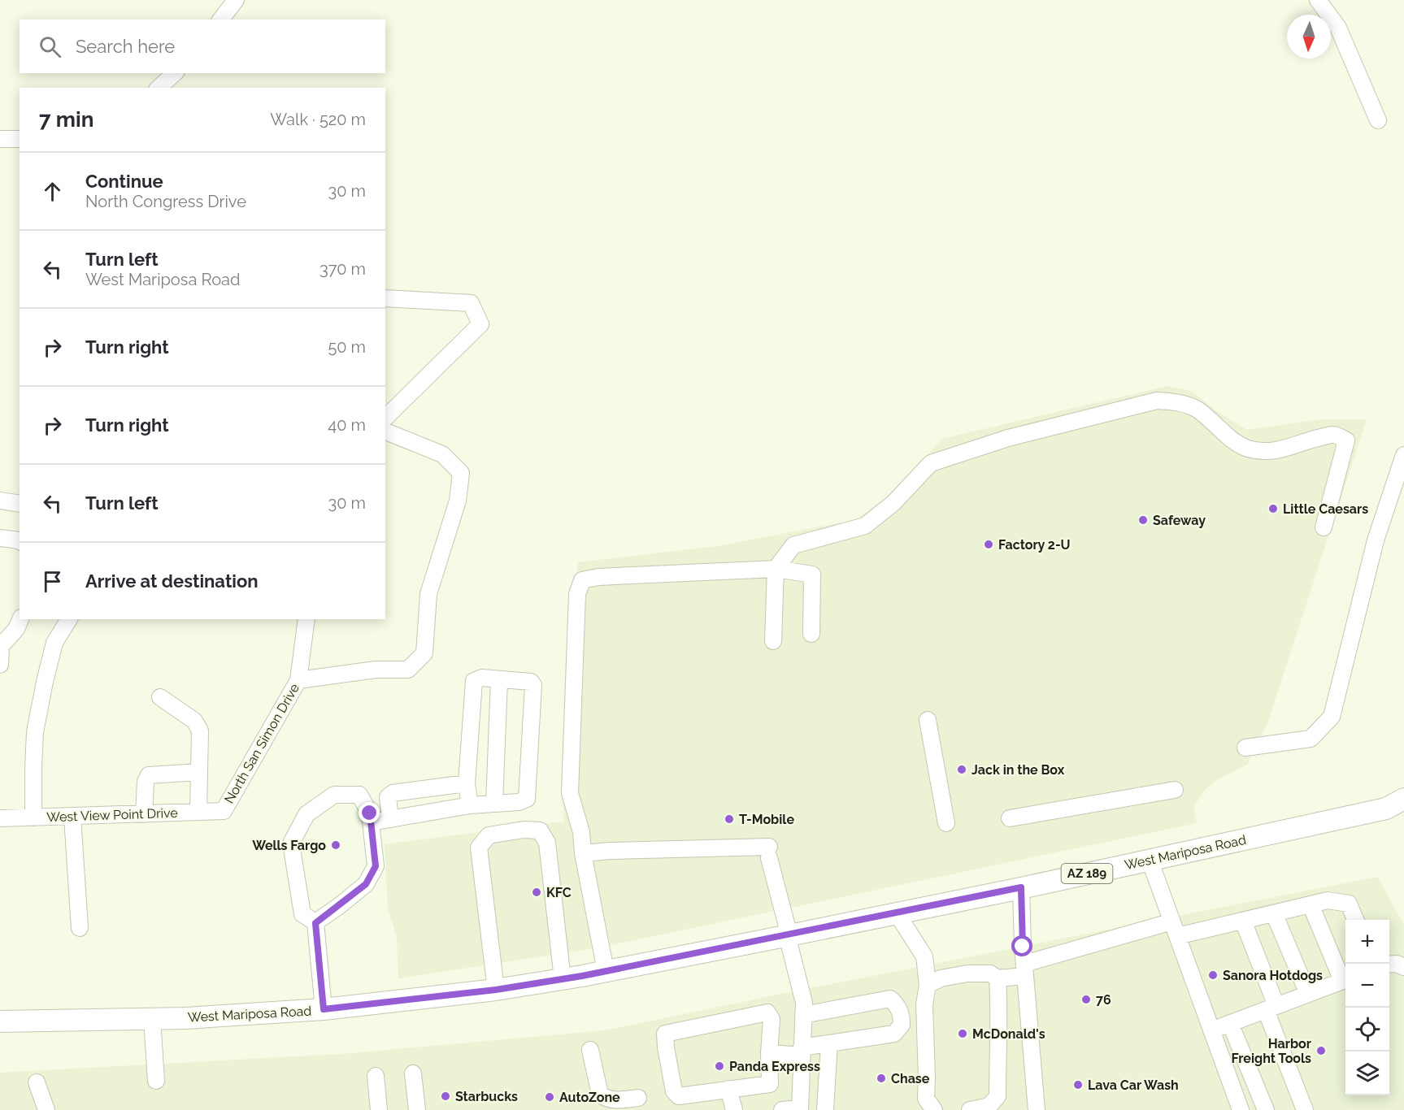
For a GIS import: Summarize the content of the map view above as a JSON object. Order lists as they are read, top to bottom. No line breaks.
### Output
{"streets":{"main road":["West Mariposa Road","AZ 189"],"street":["North San Simon Drive","West View Point Drive"]},"crossings":[["North San Simon Drive","West View Point Drive"]],"places":["Little Caesars","Safeway","Factory 2-U","Jack in the Box","T-Mobile","Wells Fargo","KFC","Sanora Hotdogs","76","McDonald's","Harbor Freight Tools","Panda Express","Chase","Lava Car Wash","Starbucks","AutoZone"],"north":"bottom","page":{"search":"Search here","heading":["7 min","Walk · 520 m"],"list":[["Continue","North Congress Drive","30 m"],["Turn left","West Mariposa Road","370 m"],["Turn right","50 m"],["Turn right","40 m"],["Turn left","30 m"],"Arrive at destination"],"map_buttons":["+","−"]}}
